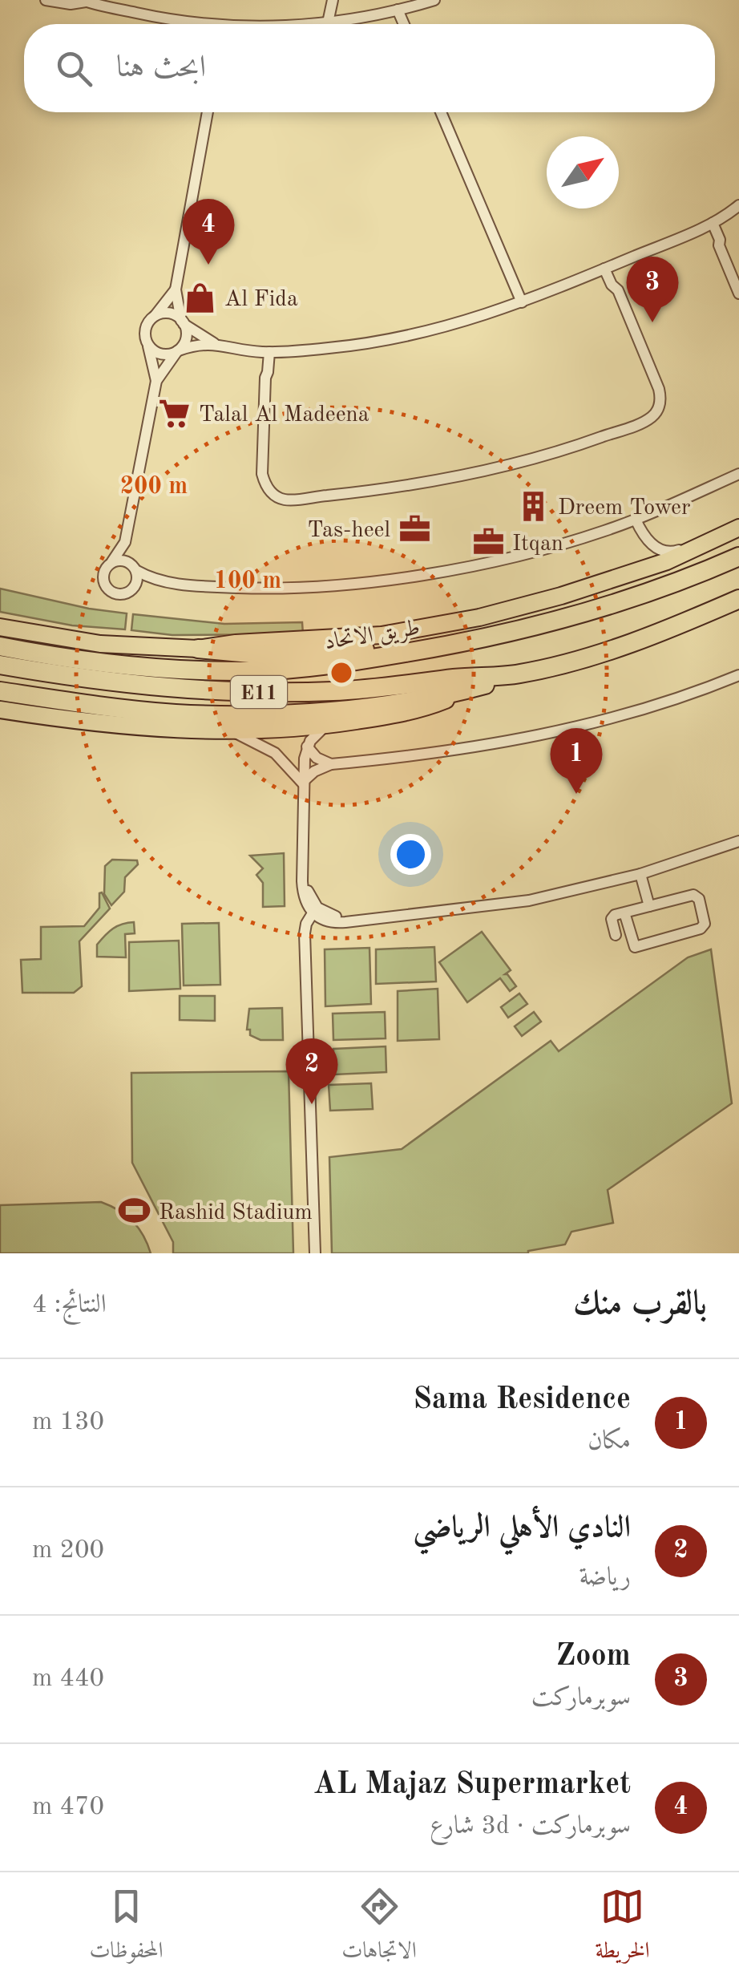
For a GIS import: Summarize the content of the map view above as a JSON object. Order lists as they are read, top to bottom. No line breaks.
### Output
{"streets":{"highway":["طريق الاتحاد","E11"]},"places":{"shop":["Al Fida"],"supermarket":["Talal Al Madeena"],"building":["Dreem Tower"],"office":["Tas-heel","Itqan"],"sports":["Rashid Stadium"]},"north":"top right","page":{"search":"ابحث هنا","pins":["4","3","1","2"],"heading":["بالقرب منك","النتائج: 4"],"list":[{"mark":"1","name":"Sama Residence","note":"مكان","value":"130 m"},{"mark":"2","name":"النادي الأهلي الرياضي","note":"رياضة","value":"200 m"},{"mark":"3","name":"Zoom","note":"سوبرماركت","value":"440 m"},{"mark":"4","name":"AL Majaz Supermarket","note":"سوبرماركت · 3d شارع","value":"470 m"}],"nav":["الخريطة","الاتجاهات","المحفوظات"]},"rings":["200 m","100 m"]}
